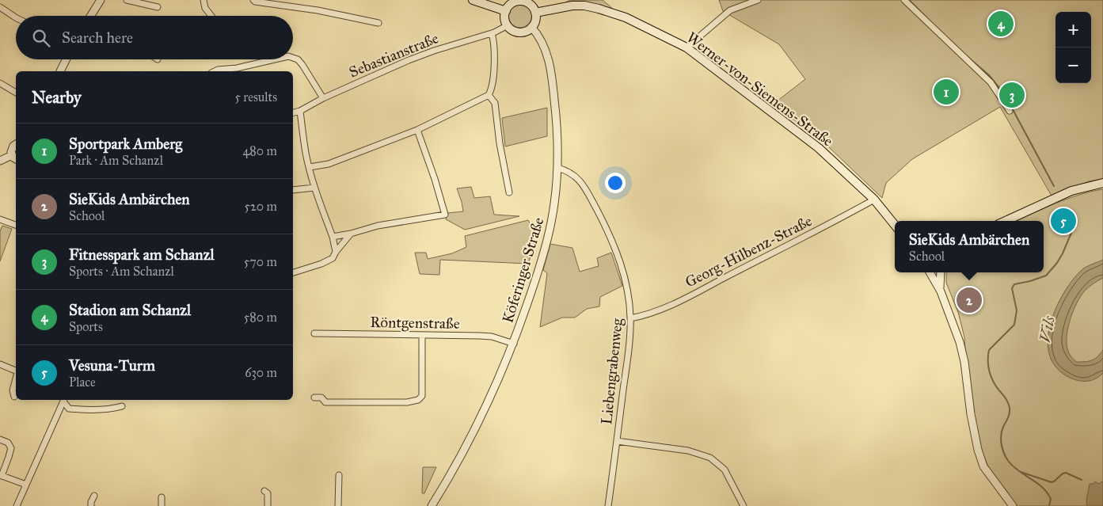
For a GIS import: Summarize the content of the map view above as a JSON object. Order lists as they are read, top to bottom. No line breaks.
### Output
{"streets":{"main road":["Werner-von-Siemens-Straße"],"street":["Sebastianstraße","Georg-Hilbenz-Straße","Köferinger Straße","Röntgenstraße","Liebengrabenweg"]},"crossings":[["Sebastianstraße","Werner-von-Siemens-Straße"],["Sebastianstraße","Köferinger Straße"],["Werner-von-Siemens-Straße","Georg-Hilbenz-Straße"],["Werner-von-Siemens-Straße","Köferinger Straße"],["Georg-Hilbenz-Straße","Liebengrabenweg"],["Köferinger Straße","Röntgenstraße"],["Köferinger Straße","Liebengrabenweg"]],"water":["Vils"],"page":{"pins":["4","1","3","5","2"],"map_buttons":["+","−"],"search":"Search here","heading":["Nearby","5 results"],"list":[{"mark":"1","name":"Sportpark Amberg","note":"Park · Am Schanzl","value":"480 m"},{"mark":"2","name":"SieKids Ambärchen","note":"School","value":"520 m"},{"mark":"3","name":"Fitnesspark am Schanzl","note":"Sports · Am Schanzl","value":"570 m"},{"mark":"4","name":"Stadion am Schanzl","note":"Sports","value":"580 m"},{"mark":"5","name":"Vesuna-Turm","note":"Place","value":"630 m"}],"popup":["SieKids Ambärchen","School"]}}
